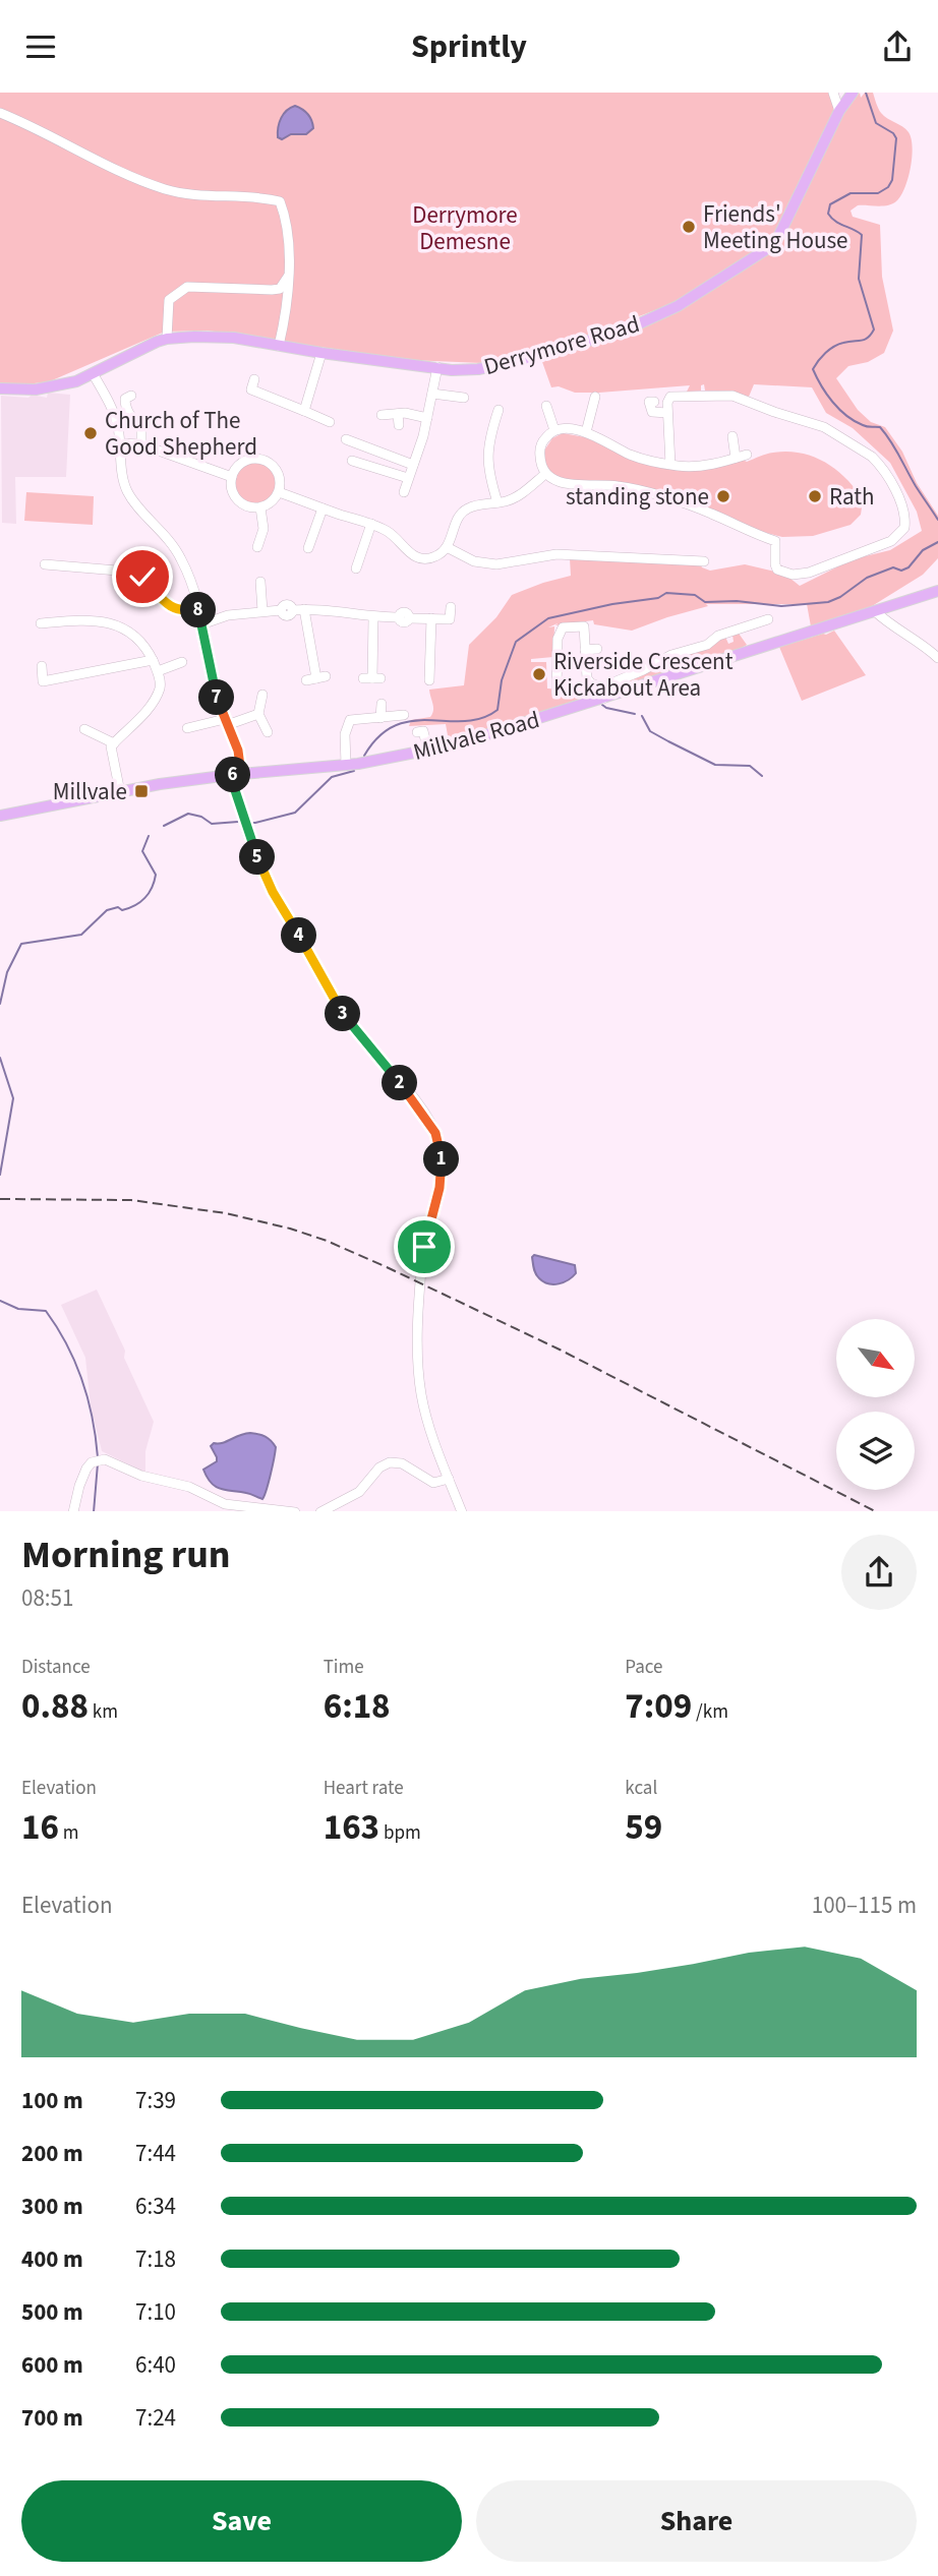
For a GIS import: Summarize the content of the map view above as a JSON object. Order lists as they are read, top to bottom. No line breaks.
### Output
{"streets":{"main road":["Derrymore Road","Millvale Road"]},"parks":["Derrymore Demesne"],"places":{"other":["Friends' Meeting House","Church of The Good Shepherd","standing stone","Rath","Riverside Crescent Kickabout Area"],"transit":["Millvale"]},"north":"bottom right","page":{"header":"Sprintly","pins":["8","7","6","5","4","3","2","1"],"heading":["Morning run","08:51"],"stats":[["Distance","0.88 km"],["Time","6:18"],["Pace","7:09 /km"],["Elevation","16 m"],["Heart rate","163 bpm"],["kcal","59"]],"chart":["Elevation","100–115 m"],"list":[{"name":"100 m","note":"7:39"},{"name":"200 m","note":"7:44"},{"name":"300 m","note":"6:34"},{"name":"400 m","note":"7:18"},{"name":"500 m","note":"7:10"},{"name":"600 m","note":"6:40"},{"name":"700 m","note":"7:24"}],"buttons":["Save","Share"]}}
